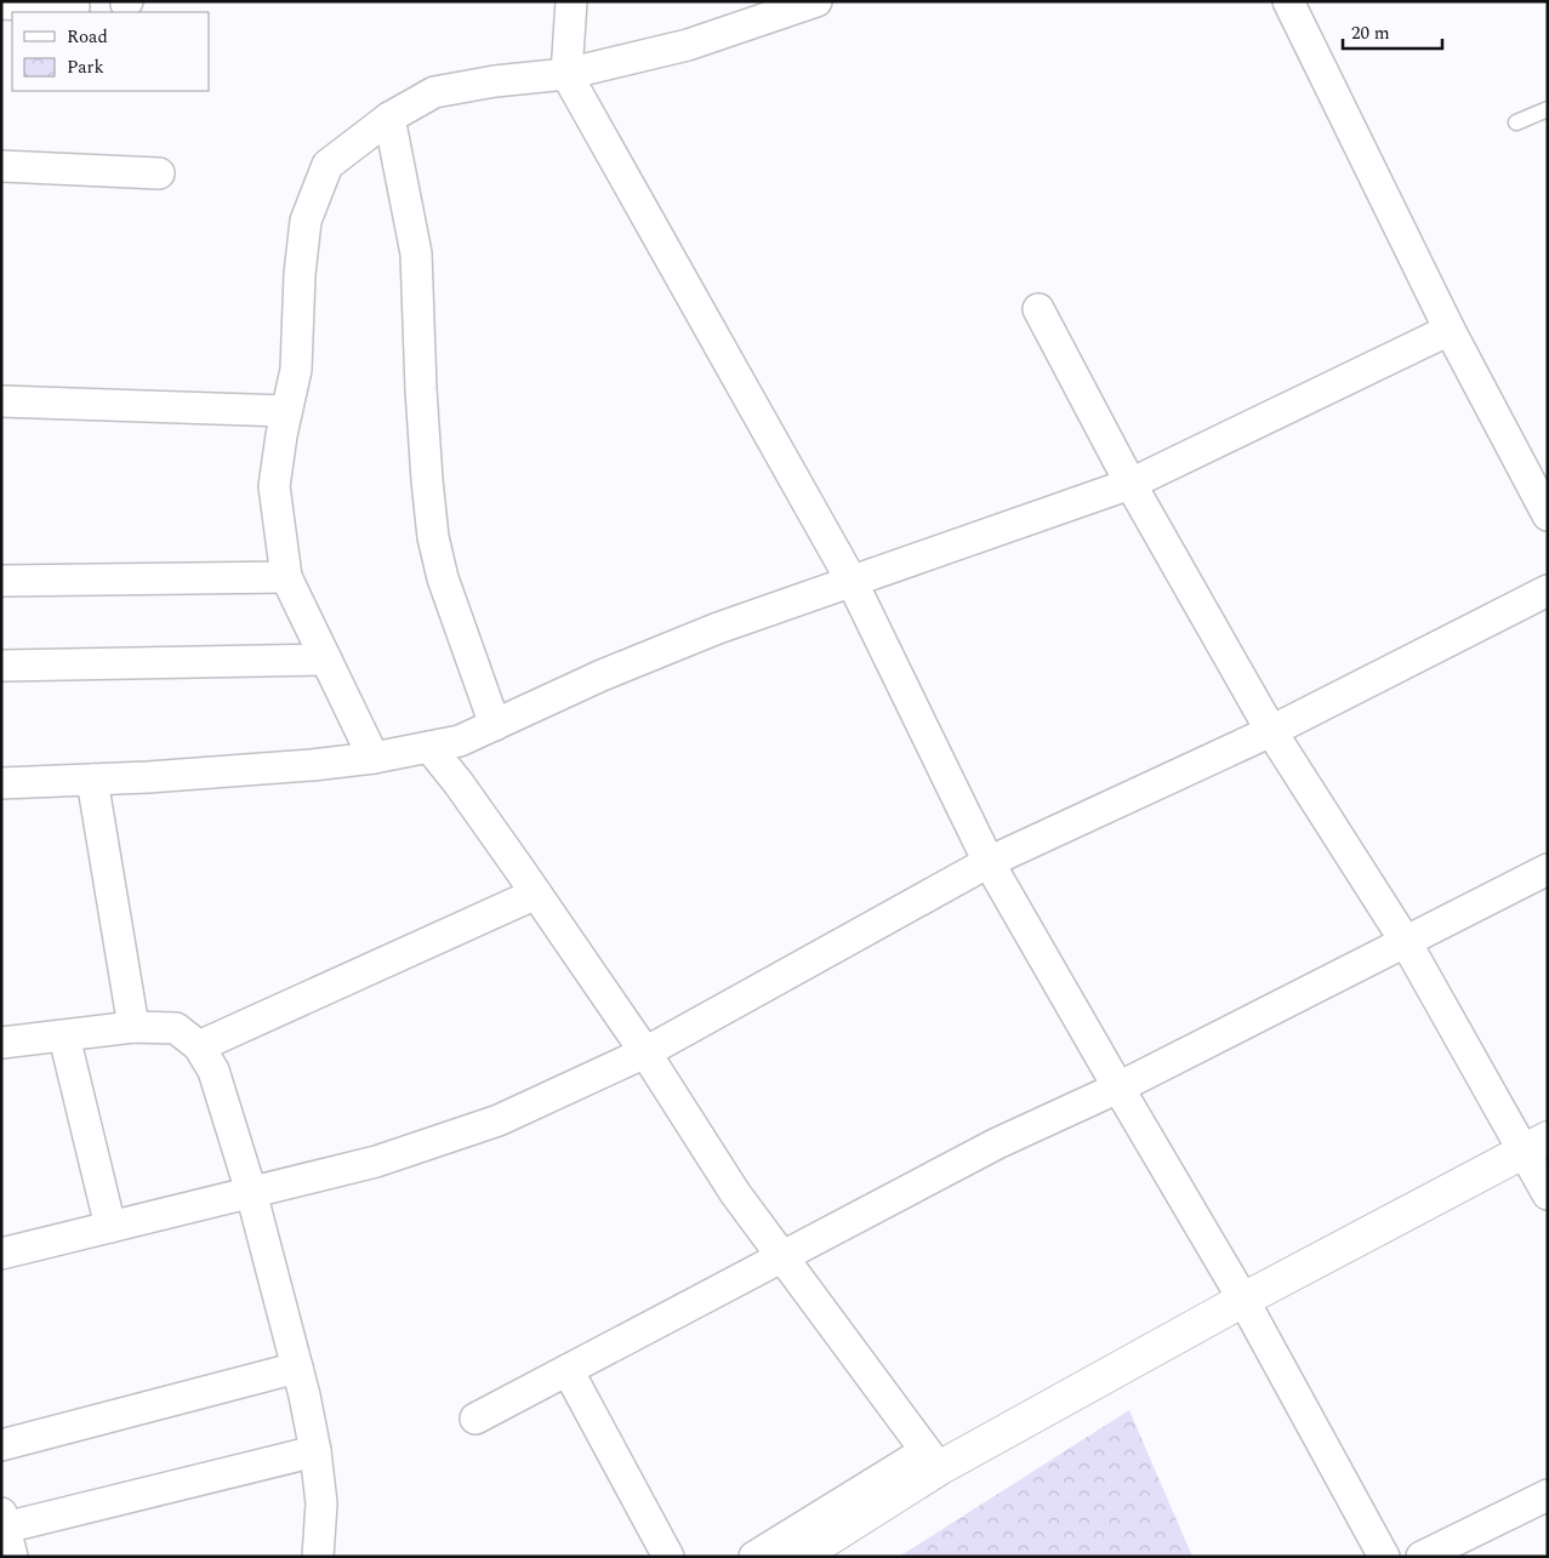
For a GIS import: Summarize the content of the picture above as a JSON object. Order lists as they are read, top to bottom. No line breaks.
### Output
{"legend":["Road","Park"],"scale_bar":"20 m"}
